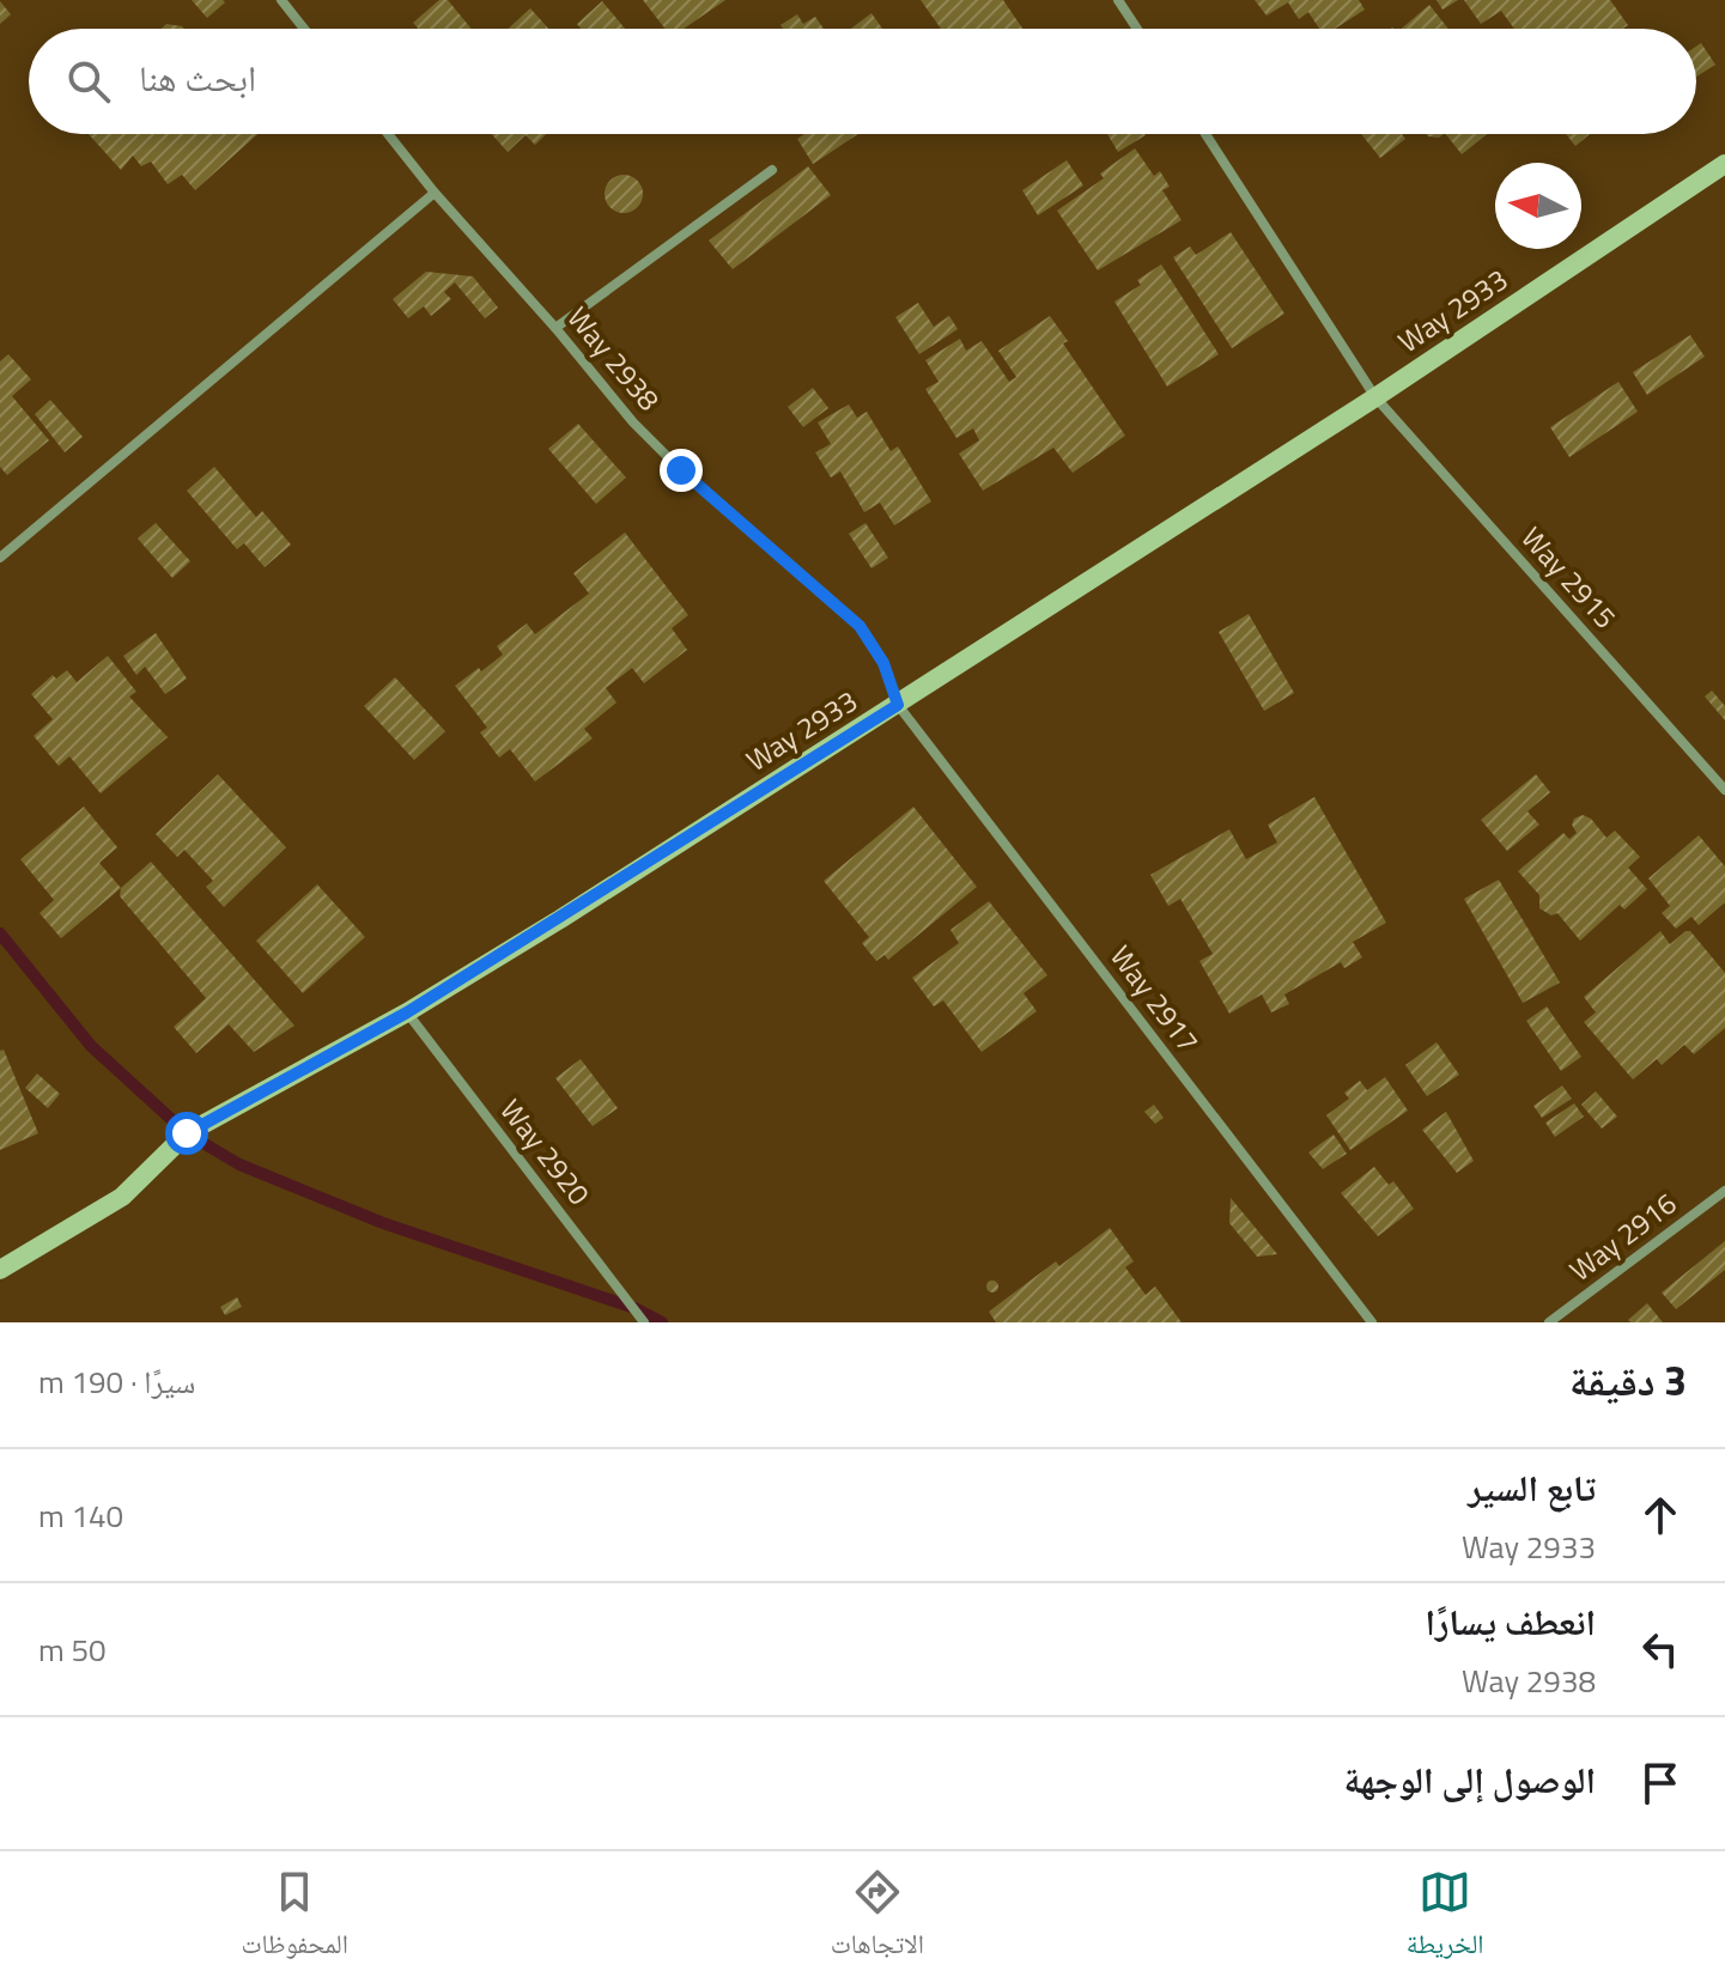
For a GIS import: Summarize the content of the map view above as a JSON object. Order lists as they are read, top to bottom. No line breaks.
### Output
{"streets":{"street":["Way 2933","Way 2938","Way 2915","Way 2917","Way 2920","Way 2916"]},"crossings":[["Way 2933","Way 2938"],["Way 2933","Way 2915"],["Way 2933","Way 2917"],["Way 2933","Way 2920"],["Way 2938","Way 2917"]],"north":"left","page":{"search":"ابحث هنا","heading":["3 دقيقة","سيرًا · 190 m"],"list":[["تابع السير","Way 2933","140 m"],["انعطف يسارًا","Way 2938","50 m"],"الوصول إلى الوجهة"],"nav":["الخريطة","الاتجاهات","المحفوظات"]}}
